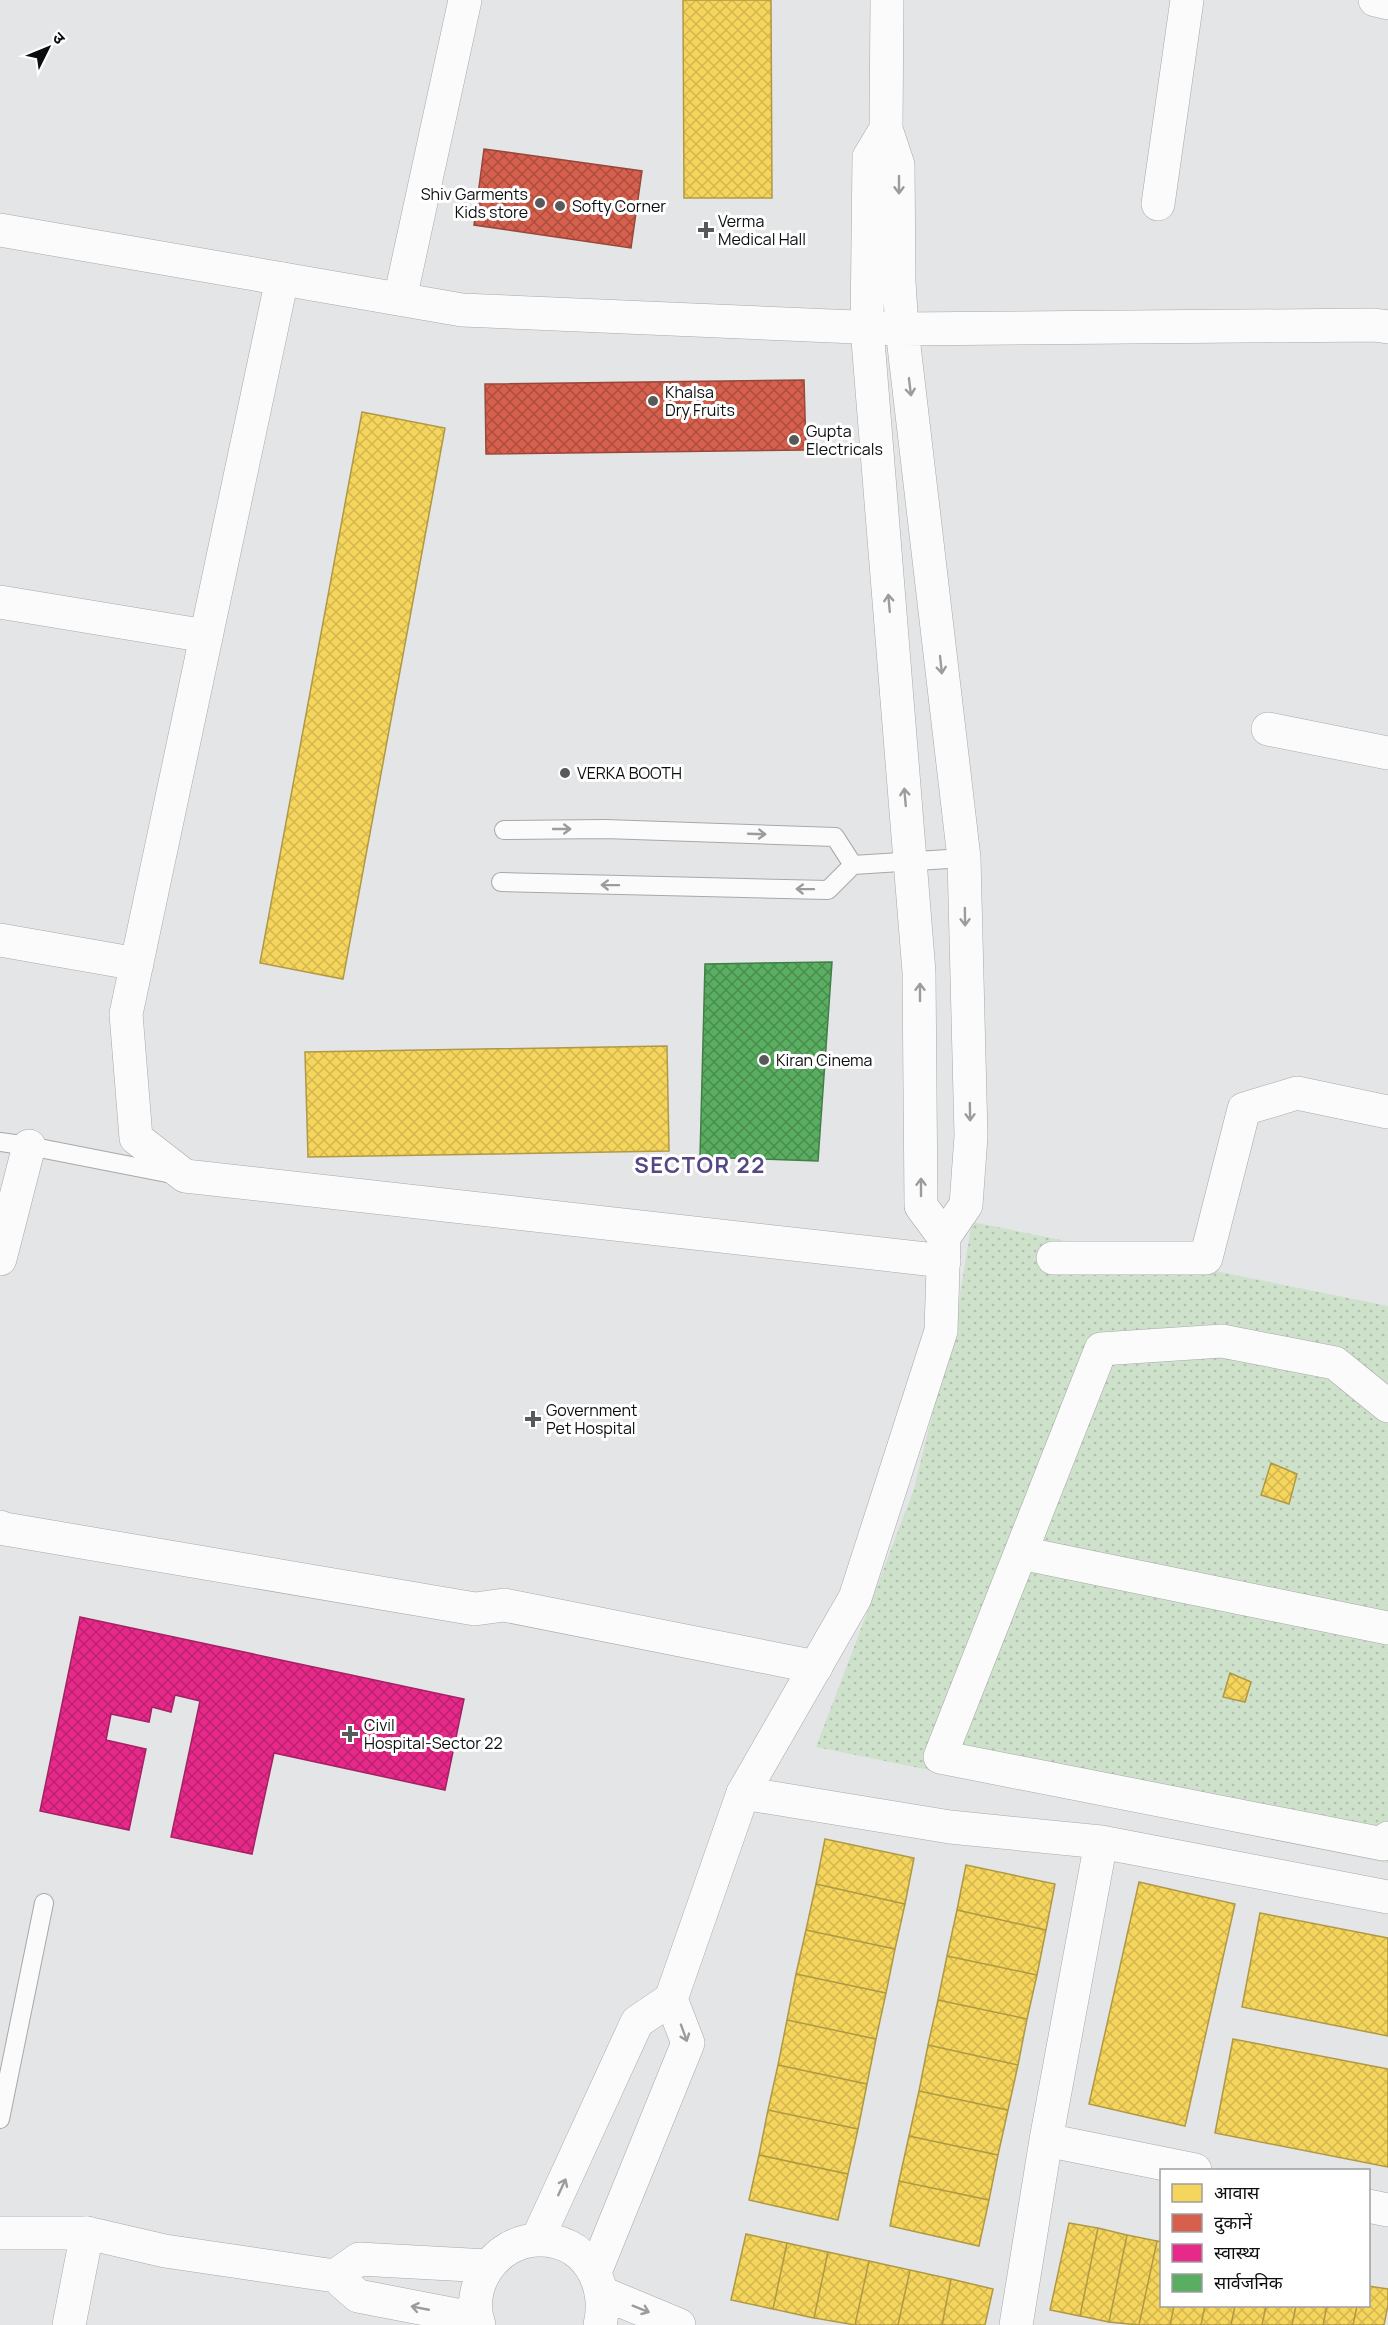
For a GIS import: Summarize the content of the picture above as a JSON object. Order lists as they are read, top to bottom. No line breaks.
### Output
{"districts":["SECTOR 22"],"places":{"other":["Shiv Garments Kids store","Softy Corner","Khalsa Dry Fruits","Gupta Electricals","VERKA BOOTH","Kiran Cinema"],"health":["Verma Medical Hall","Government Pet Hospital","Civil Hospital-Sector 22"]},"legend":["आवास","दुकानें","स्वास्थ्य","सार्वजनिक"],"north":"top right"}
